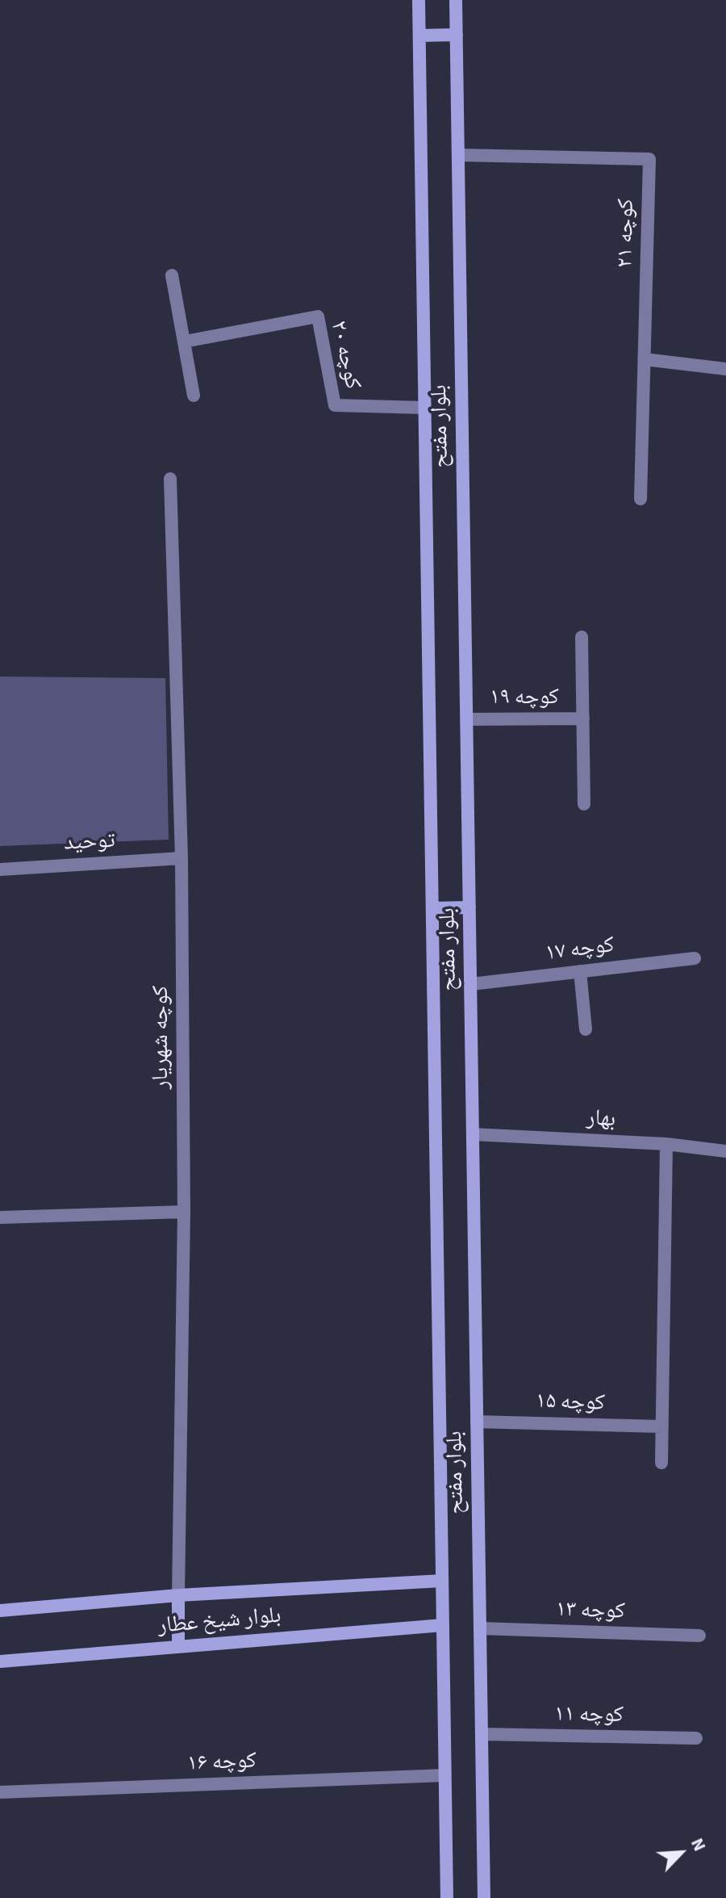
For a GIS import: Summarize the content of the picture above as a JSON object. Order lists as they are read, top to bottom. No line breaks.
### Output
{"streets":{"street":["کوچه ۲۱","کوچه ۲۰","بلوار مفتح","کوچه ۱۹","توحید","کوچه ۱۷","کوچه شهریار","بهار","کوچه ۱۵","کوچه ۱۳","بلوار شیخ عطار","کوچه ۱۱","کوچه ۱۶"]},"crossings":[["کوچه ۲۱","بلوار مفتح"],["کوچه ۲۰","بلوار مفتح"],["بلوار مفتح","کوچه ۱۹"],["بلوار مفتح","کوچه ۱۷"],["بلوار مفتح","بهار"],["بلوار مفتح","کوچه ۱۵"],["بلوار مفتح","کوچه ۱۳"],["بلوار مفتح","بلوار شیخ عطار"],["بلوار مفتح","کوچه ۱۱"],["بلوار مفتح","کوچه ۱۶"],["توحید","کوچه شهریار"],["کوچه شهریار","بلوار شیخ عطار"]],"north":"top right"}
